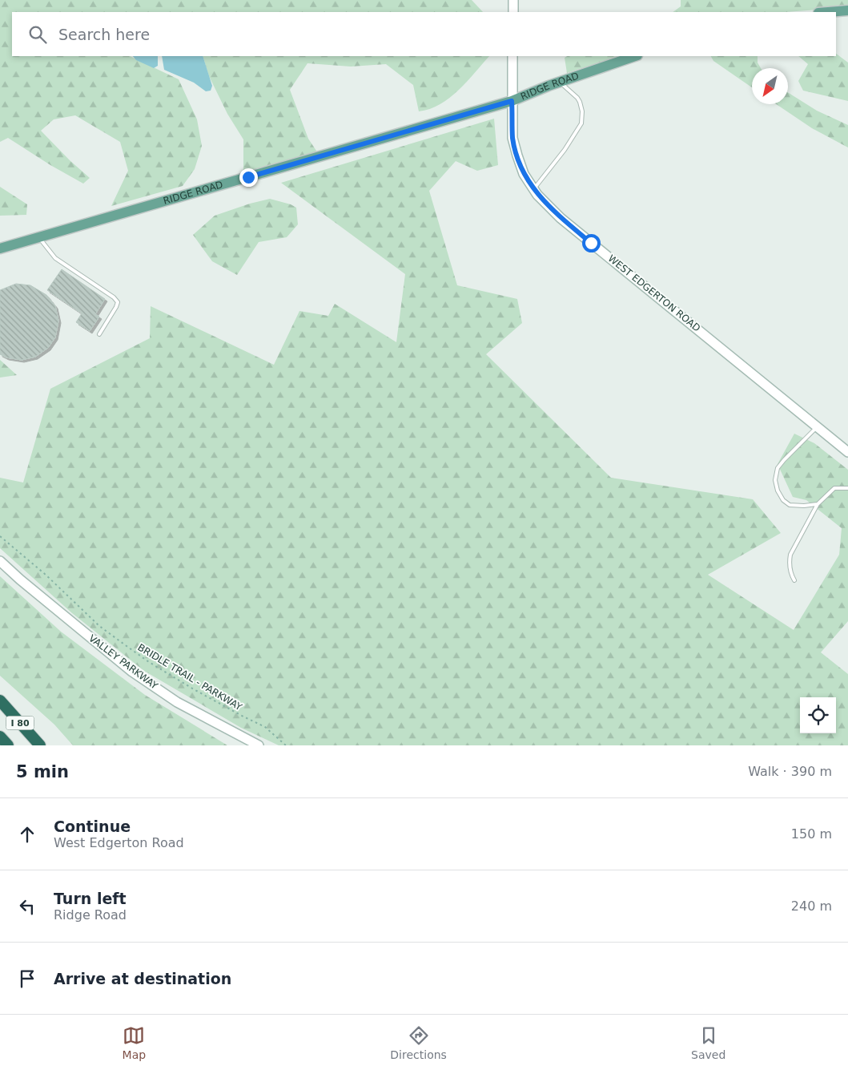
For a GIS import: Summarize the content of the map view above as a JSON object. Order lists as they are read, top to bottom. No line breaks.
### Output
{"streets":{"highway":["I 80"],"main road":["RIDGE ROAD"],"street":["WEST EDGERTON ROAD","VALLEY PARKWAY"],"path":["BRIDLE TRAIL - PARKWAY"]},"crossings":[["RIDGE ROAD","WEST EDGERTON ROAD"]],"north":"bottom left","page":{"search":"Search here","heading":["5 min","Walk · 390 m"],"list":[["Continue","West Edgerton Road","150 m"],["Turn left","Ridge Road","240 m"],"Arrive at destination"],"nav":["Map","Directions","Saved"]}}
